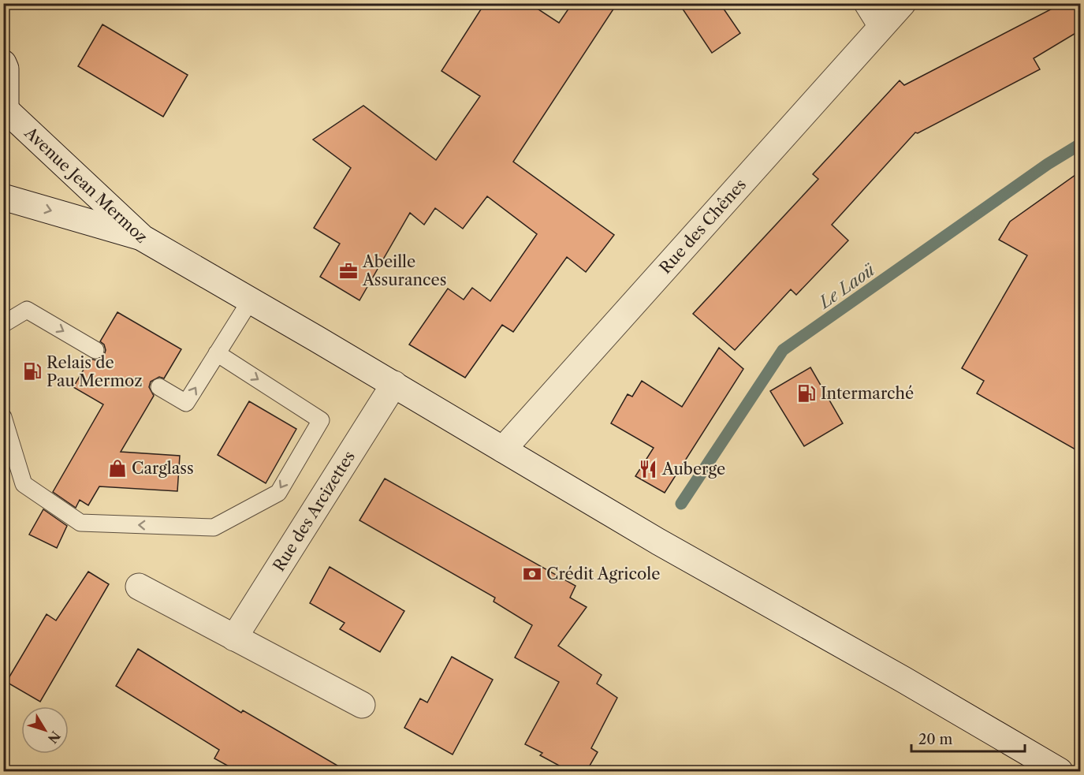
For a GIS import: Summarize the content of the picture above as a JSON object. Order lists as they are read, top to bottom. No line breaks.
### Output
{"streets":{"main road":["Avenue Jean Mermoz","Rue des Chênes","Rue des Arcizettes"]},"water":["Le Laoü"],"places":{"office":["Abeille Assurances"],"fuel station":["Relais de Pau Mermoz","Intermarché"],"shop":["Carglass"],"restaurant":["Auberge"],"bank":["Crédit Agricole"]},"scale_bar":"20 m","north":"bottom right"}
